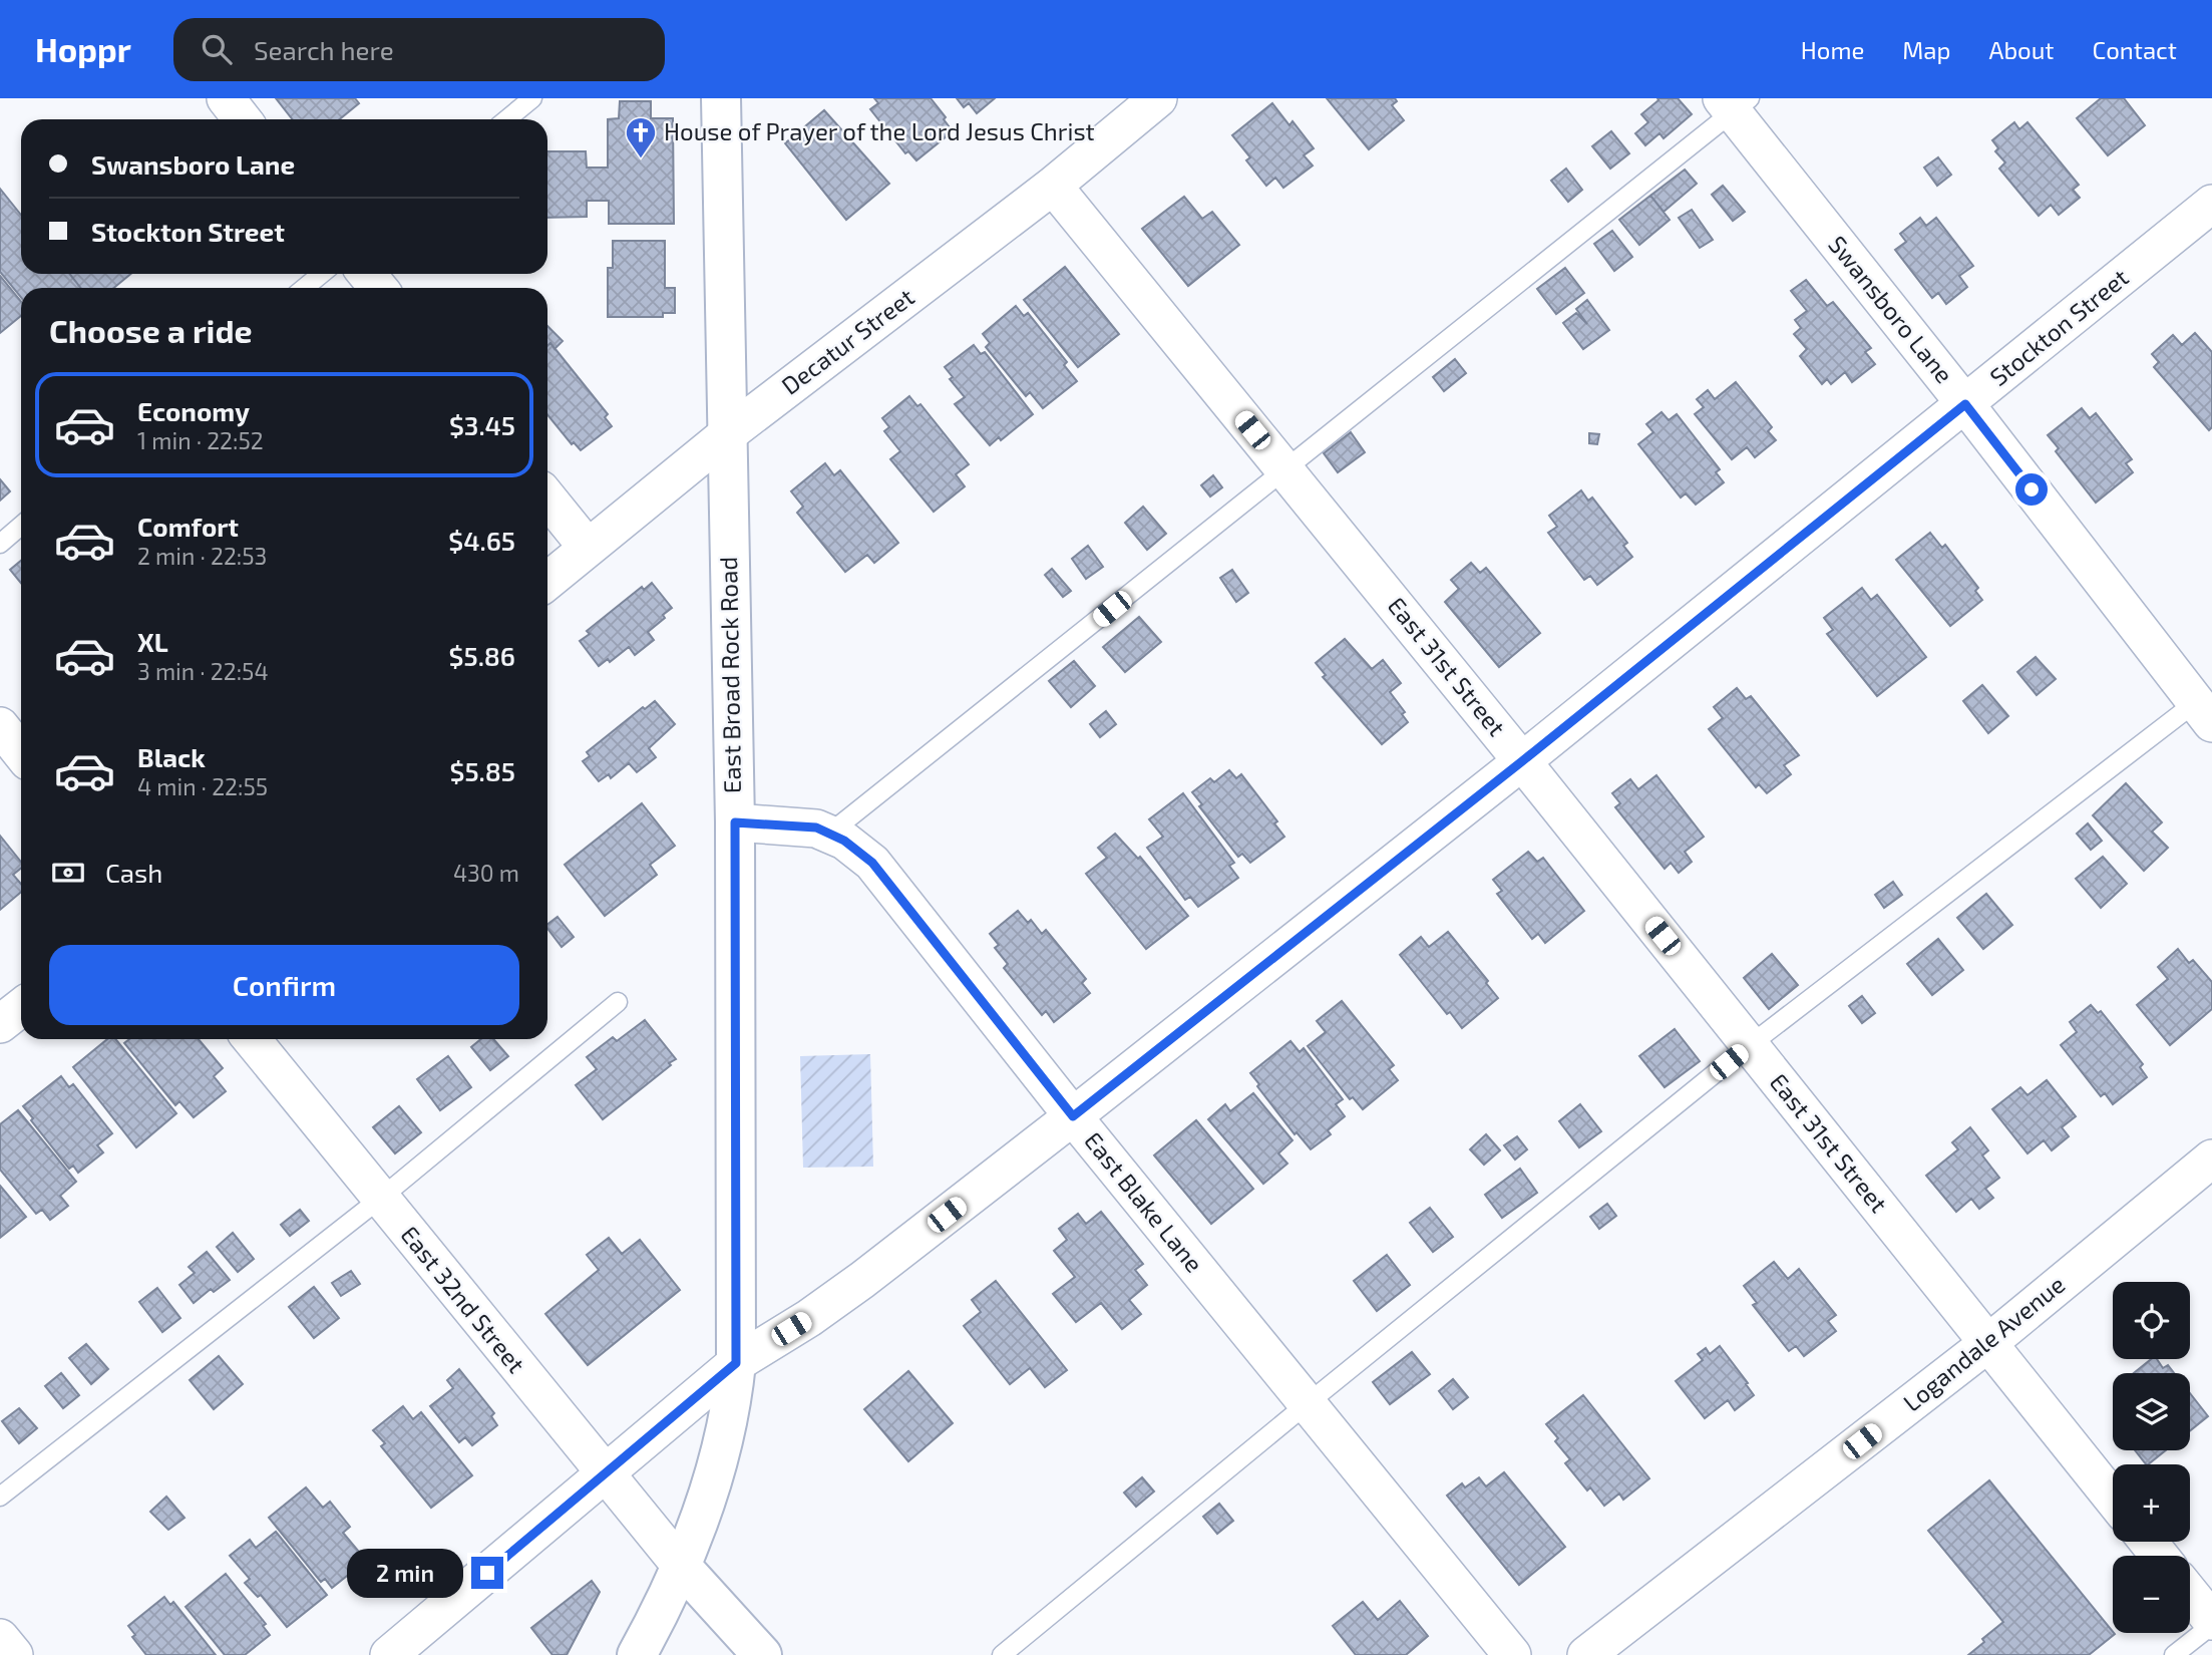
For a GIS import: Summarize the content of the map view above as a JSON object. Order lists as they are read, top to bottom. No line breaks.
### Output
{"streets":{"main road":["East Broad Rock Road"],"street":["Swansboro Lane","Stockton Street","Decatur Street","East 31st Street","East Blake Lane","East 32nd Street","Logandale Avenue"]},"crossings":[["Swansboro Lane","Stockton Street"],["Stockton Street","East 31st Street"],["Stockton Street","East Broad Rock Road"],["Stockton Street","East Blake Lane"],["Stockton Street","East 32nd Street"],["Decatur Street","East 31st Street"],["Decatur Street","East Broad Rock Road"],["East 31st Street","Logandale Avenue"],["East Broad Rock Road","East Blake Lane"],["East Broad Rock Road","East 32nd Street"]],"places":{"church":["House of Prayer of the Lord Jesus Christ"]},"page":{"header":"Hoppr","search":"Search here","nav":["Home","Map","About","Contact"],"banner":["Swansboro Lane","Stockton Street"],"heading":"Choose a ride","list":[{"name":"Economy","note":"1 min · 22:52","value":"$3.45"},{"name":"Comfort","note":"2 min · 22:53","value":"$4.65"},{"name":"XL","note":"3 min · 22:54","value":"$5.86"},{"name":"Black","note":"4 min · 22:55","value":"$5.85"}],"pay":["Cash","430 m"],"buttons":"Confirm","map_buttons":["+","−"],"bubble":"2 min"}}
